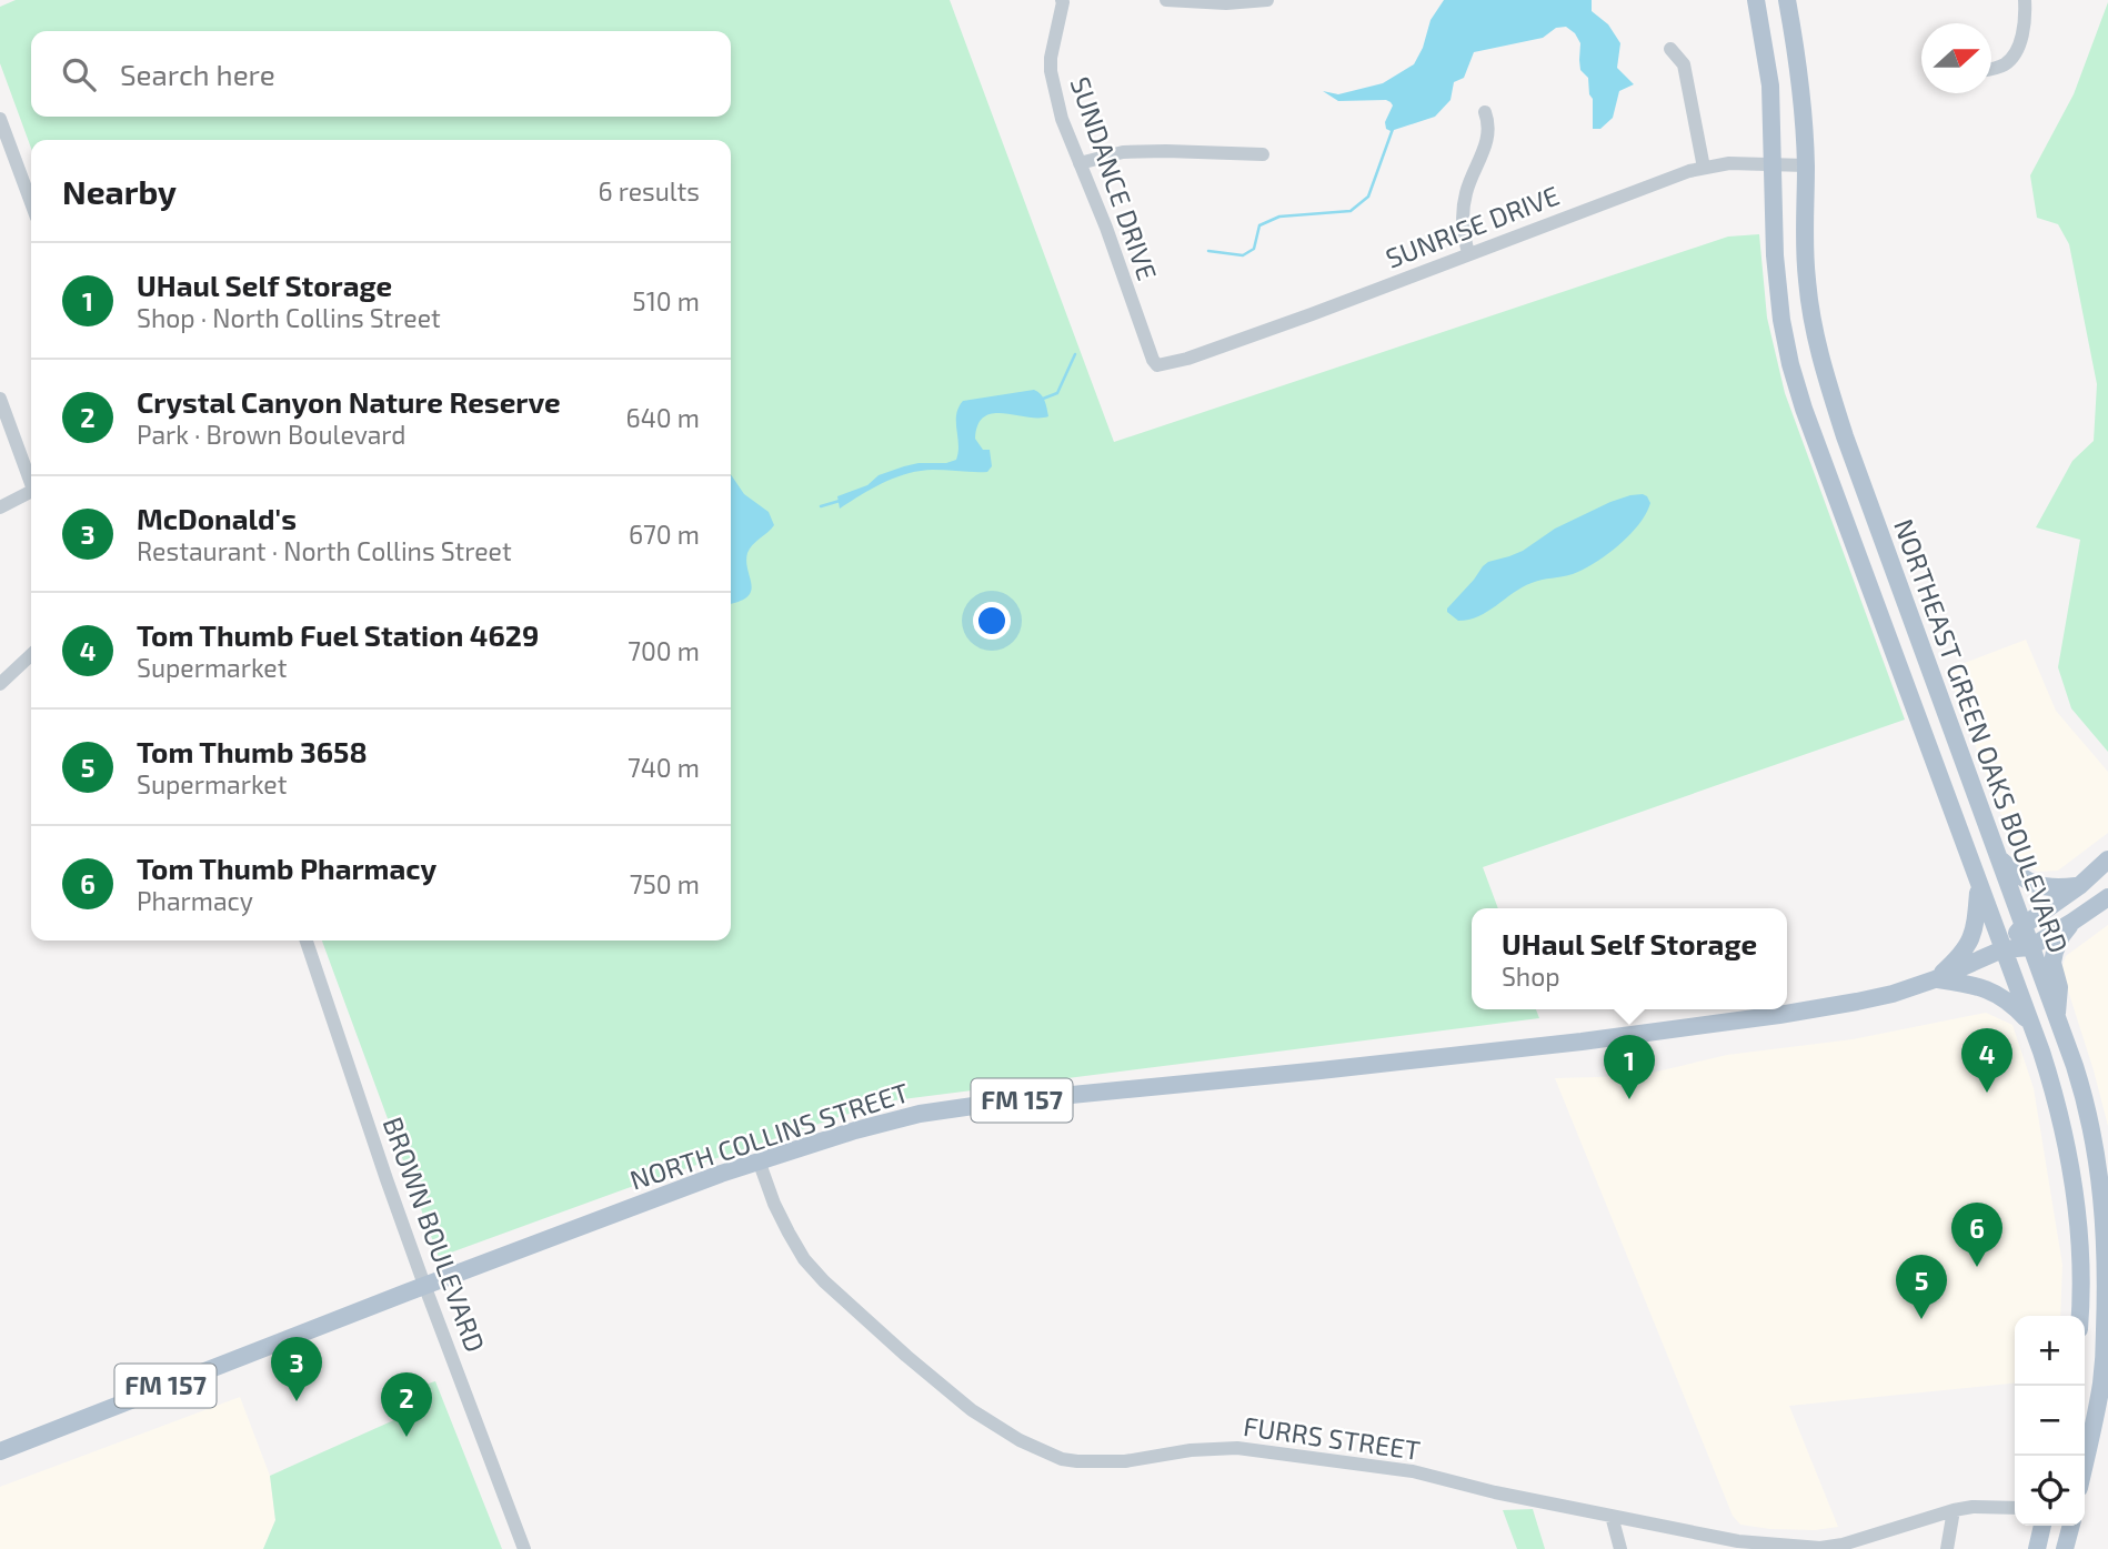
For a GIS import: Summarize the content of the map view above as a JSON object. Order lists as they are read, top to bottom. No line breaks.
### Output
{"streets":{"main road":["NORTHEAST GREEN OAKS BOULEVARD","FM 157","NORTH COLLINS STREET"],"street":["SUNDANCE DRIVE","SUNRISE DRIVE","BROWN BOULEVARD","FURRS STREET"]},"crossings":[["SUNDANCE DRIVE","SUNRISE DRIVE"],["SUNRISE DRIVE","NORTHEAST GREEN OAKS BOULEVARD"],["NORTHEAST GREEN OAKS BOULEVARD","NORTH COLLINS STREET"],["NORTH COLLINS STREET","BROWN BOULEVARD"],["NORTH COLLINS STREET","FURRS STREET"]],"north":"right","page":{"search":"Search here","heading":["Nearby","6 results"],"list":[{"mark":"1","name":"UHaul Self Storage","note":"Shop · North Collins Street","value":"510 m"},{"mark":"2","name":"Crystal Canyon Nature Reserve","note":"Park · Brown Boulevard","value":"640 m"},{"mark":"3","name":"McDonald's","note":"Restaurant · North Collins Street","value":"670 m"},{"mark":"4","name":"Tom Thumb Fuel Station 4629","note":"Supermarket","value":"700 m"},{"mark":"5","name":"Tom Thumb 3658","note":"Supermarket","value":"740 m"},{"mark":"6","name":"Tom Thumb Pharmacy","note":"Pharmacy","value":"750 m"}],"popup":["UHaul Self Storage","Shop"],"pins":["4","1","6","5","3","2"],"map_buttons":["+","−"]}}
